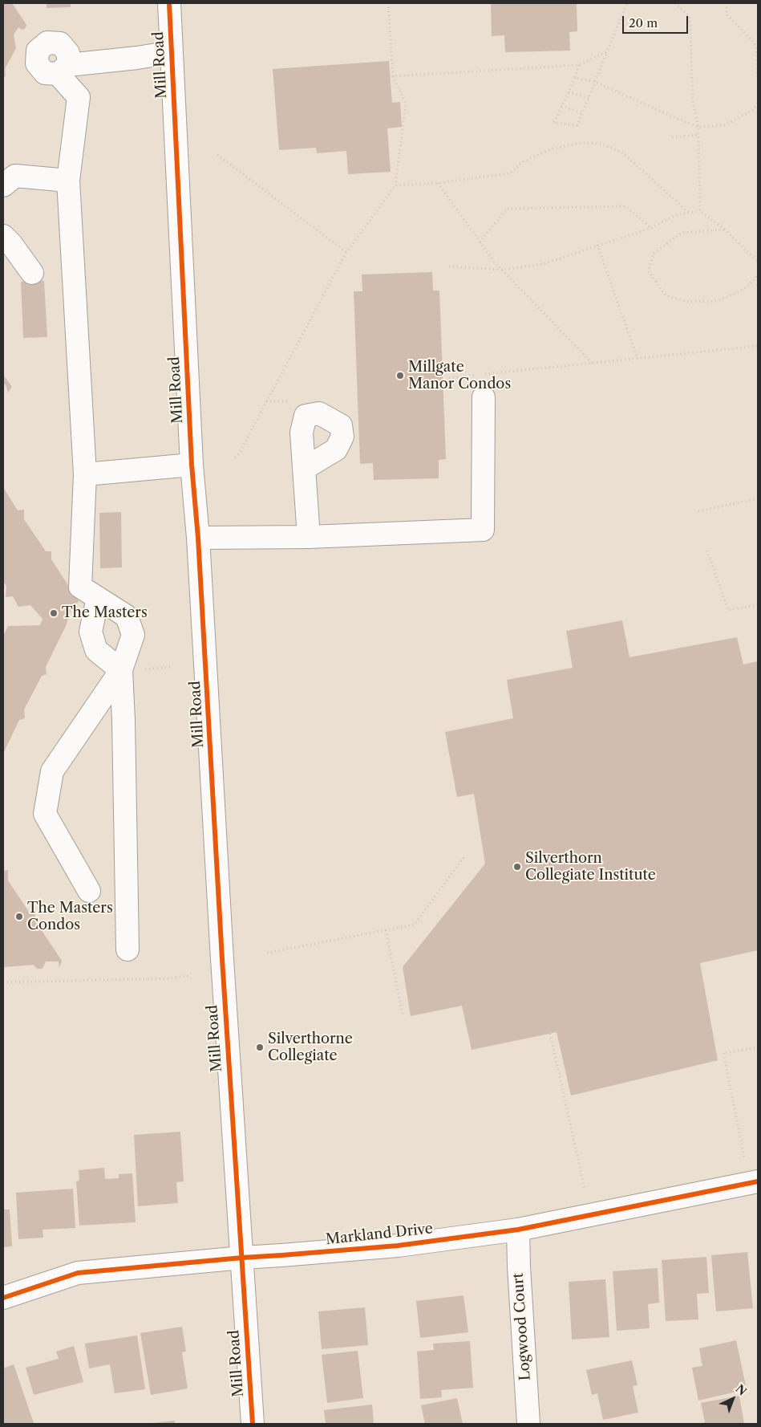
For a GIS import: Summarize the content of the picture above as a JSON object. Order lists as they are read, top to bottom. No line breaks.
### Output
{"streets":{"street":["Mill Road","Markland Drive","Logwood Court"]},"crossings":[["Mill Road","Markland Drive"],["Markland Drive","Logwood Court"]],"places":["Millgate Manor Condos","The Masters","Silverthorn Collegiate Institute","The Masters Condos","Silverthorne Collegiate"],"scale_bar":"20 m","north":"top right"}
